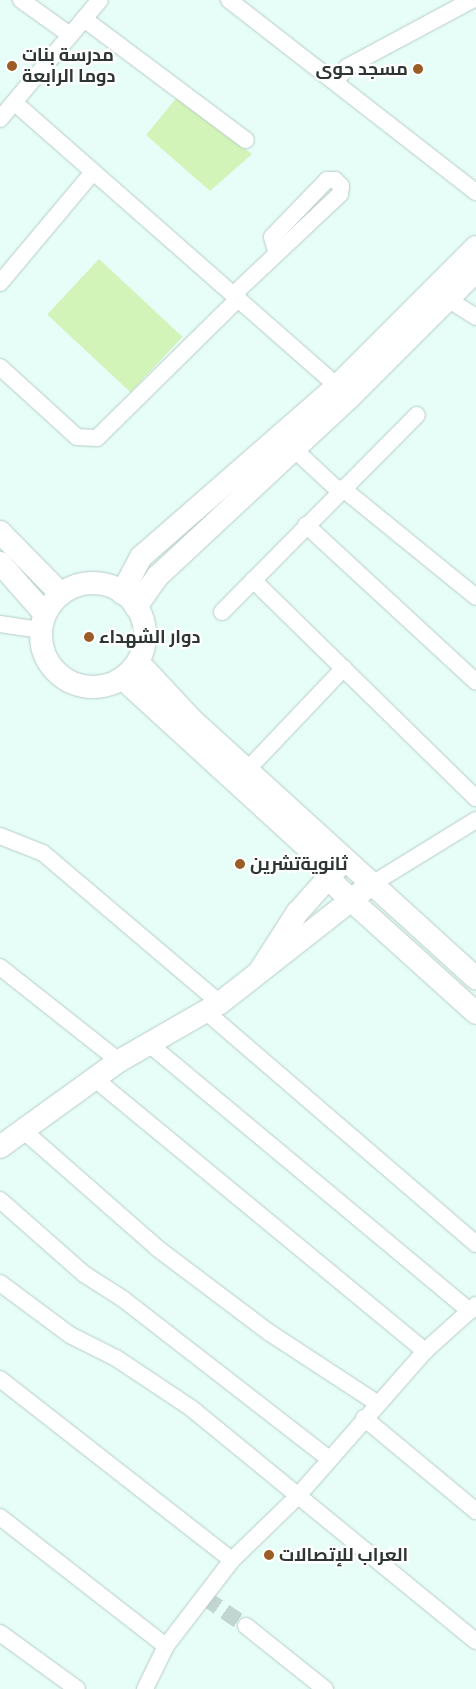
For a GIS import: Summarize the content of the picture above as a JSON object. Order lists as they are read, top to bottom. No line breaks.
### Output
{"places":["مدرسة بنات دوما الرابعة","مسجد حوى","دوار الشهداء","ثانويةتشرين","العراب للإتصالات"]}
